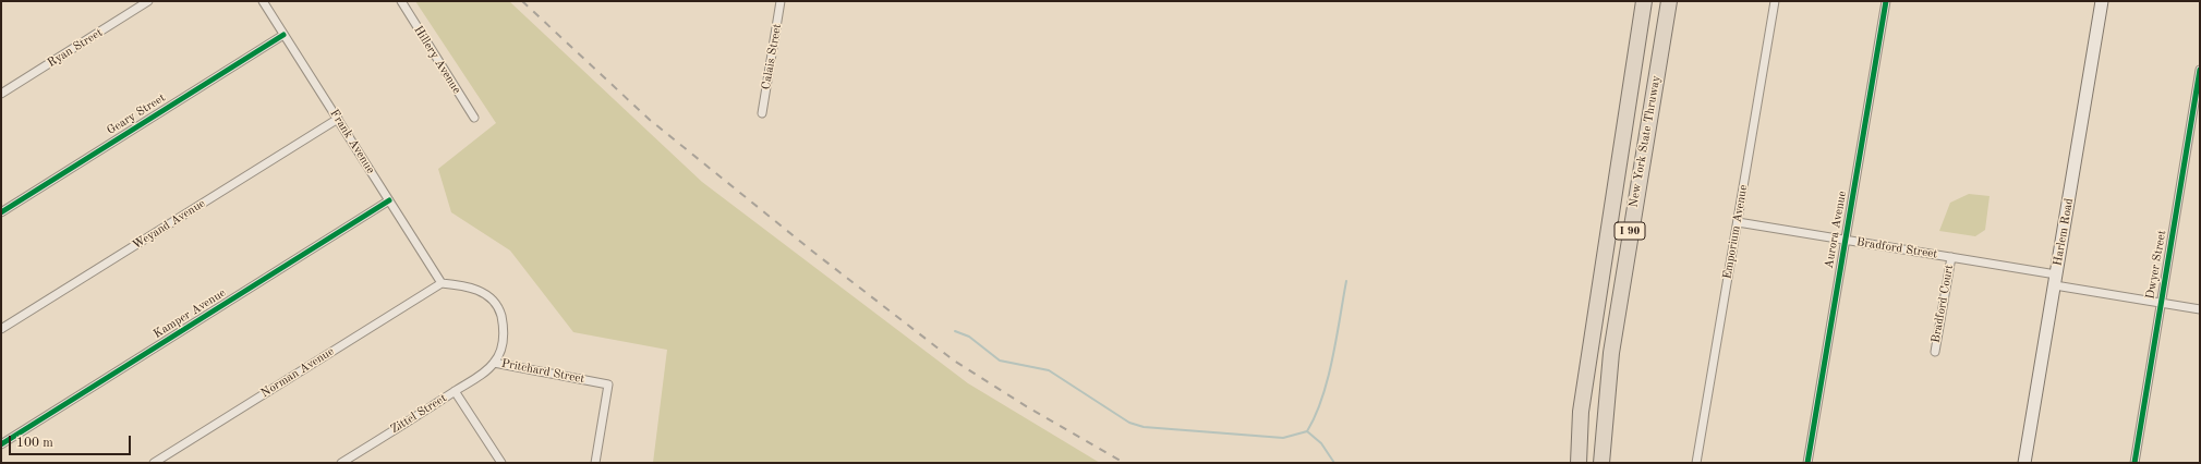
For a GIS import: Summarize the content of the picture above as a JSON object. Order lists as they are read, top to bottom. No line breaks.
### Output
{"streets":{"highway":["New York State Thruway","I 90"],"main road":["Harlem Road"],"street":["Ryan Street","Calais Street","Hillery Avenue","Geary Street","Frank Avenue","Weyand Avenue","Aurora Avenue","Emporium Avenue","Bradford Street","Dwyer Street","Bradford Court","Kamper Avenue","Pritchard Street","Norman Avenue","Zittel Street"]},"crossings":[["Geary Street","Frank Avenue"],["Frank Avenue","Weyand Avenue"],["Frank Avenue","Kamper Avenue"],["Frank Avenue","Pritchard Street"],["Frank Avenue","Norman Avenue"],["Aurora Avenue","Bradford Street"],["Emporium Avenue","Bradford Street"],["Harlem Road","Bradford Street"],["Bradford Street","Dwyer Street"],["Bradford Street","Bradford Court"],["Pritchard Street","Norman Avenue"],["Pritchard Street","Zittel Street"]],"scale_bar":"100 m"}
